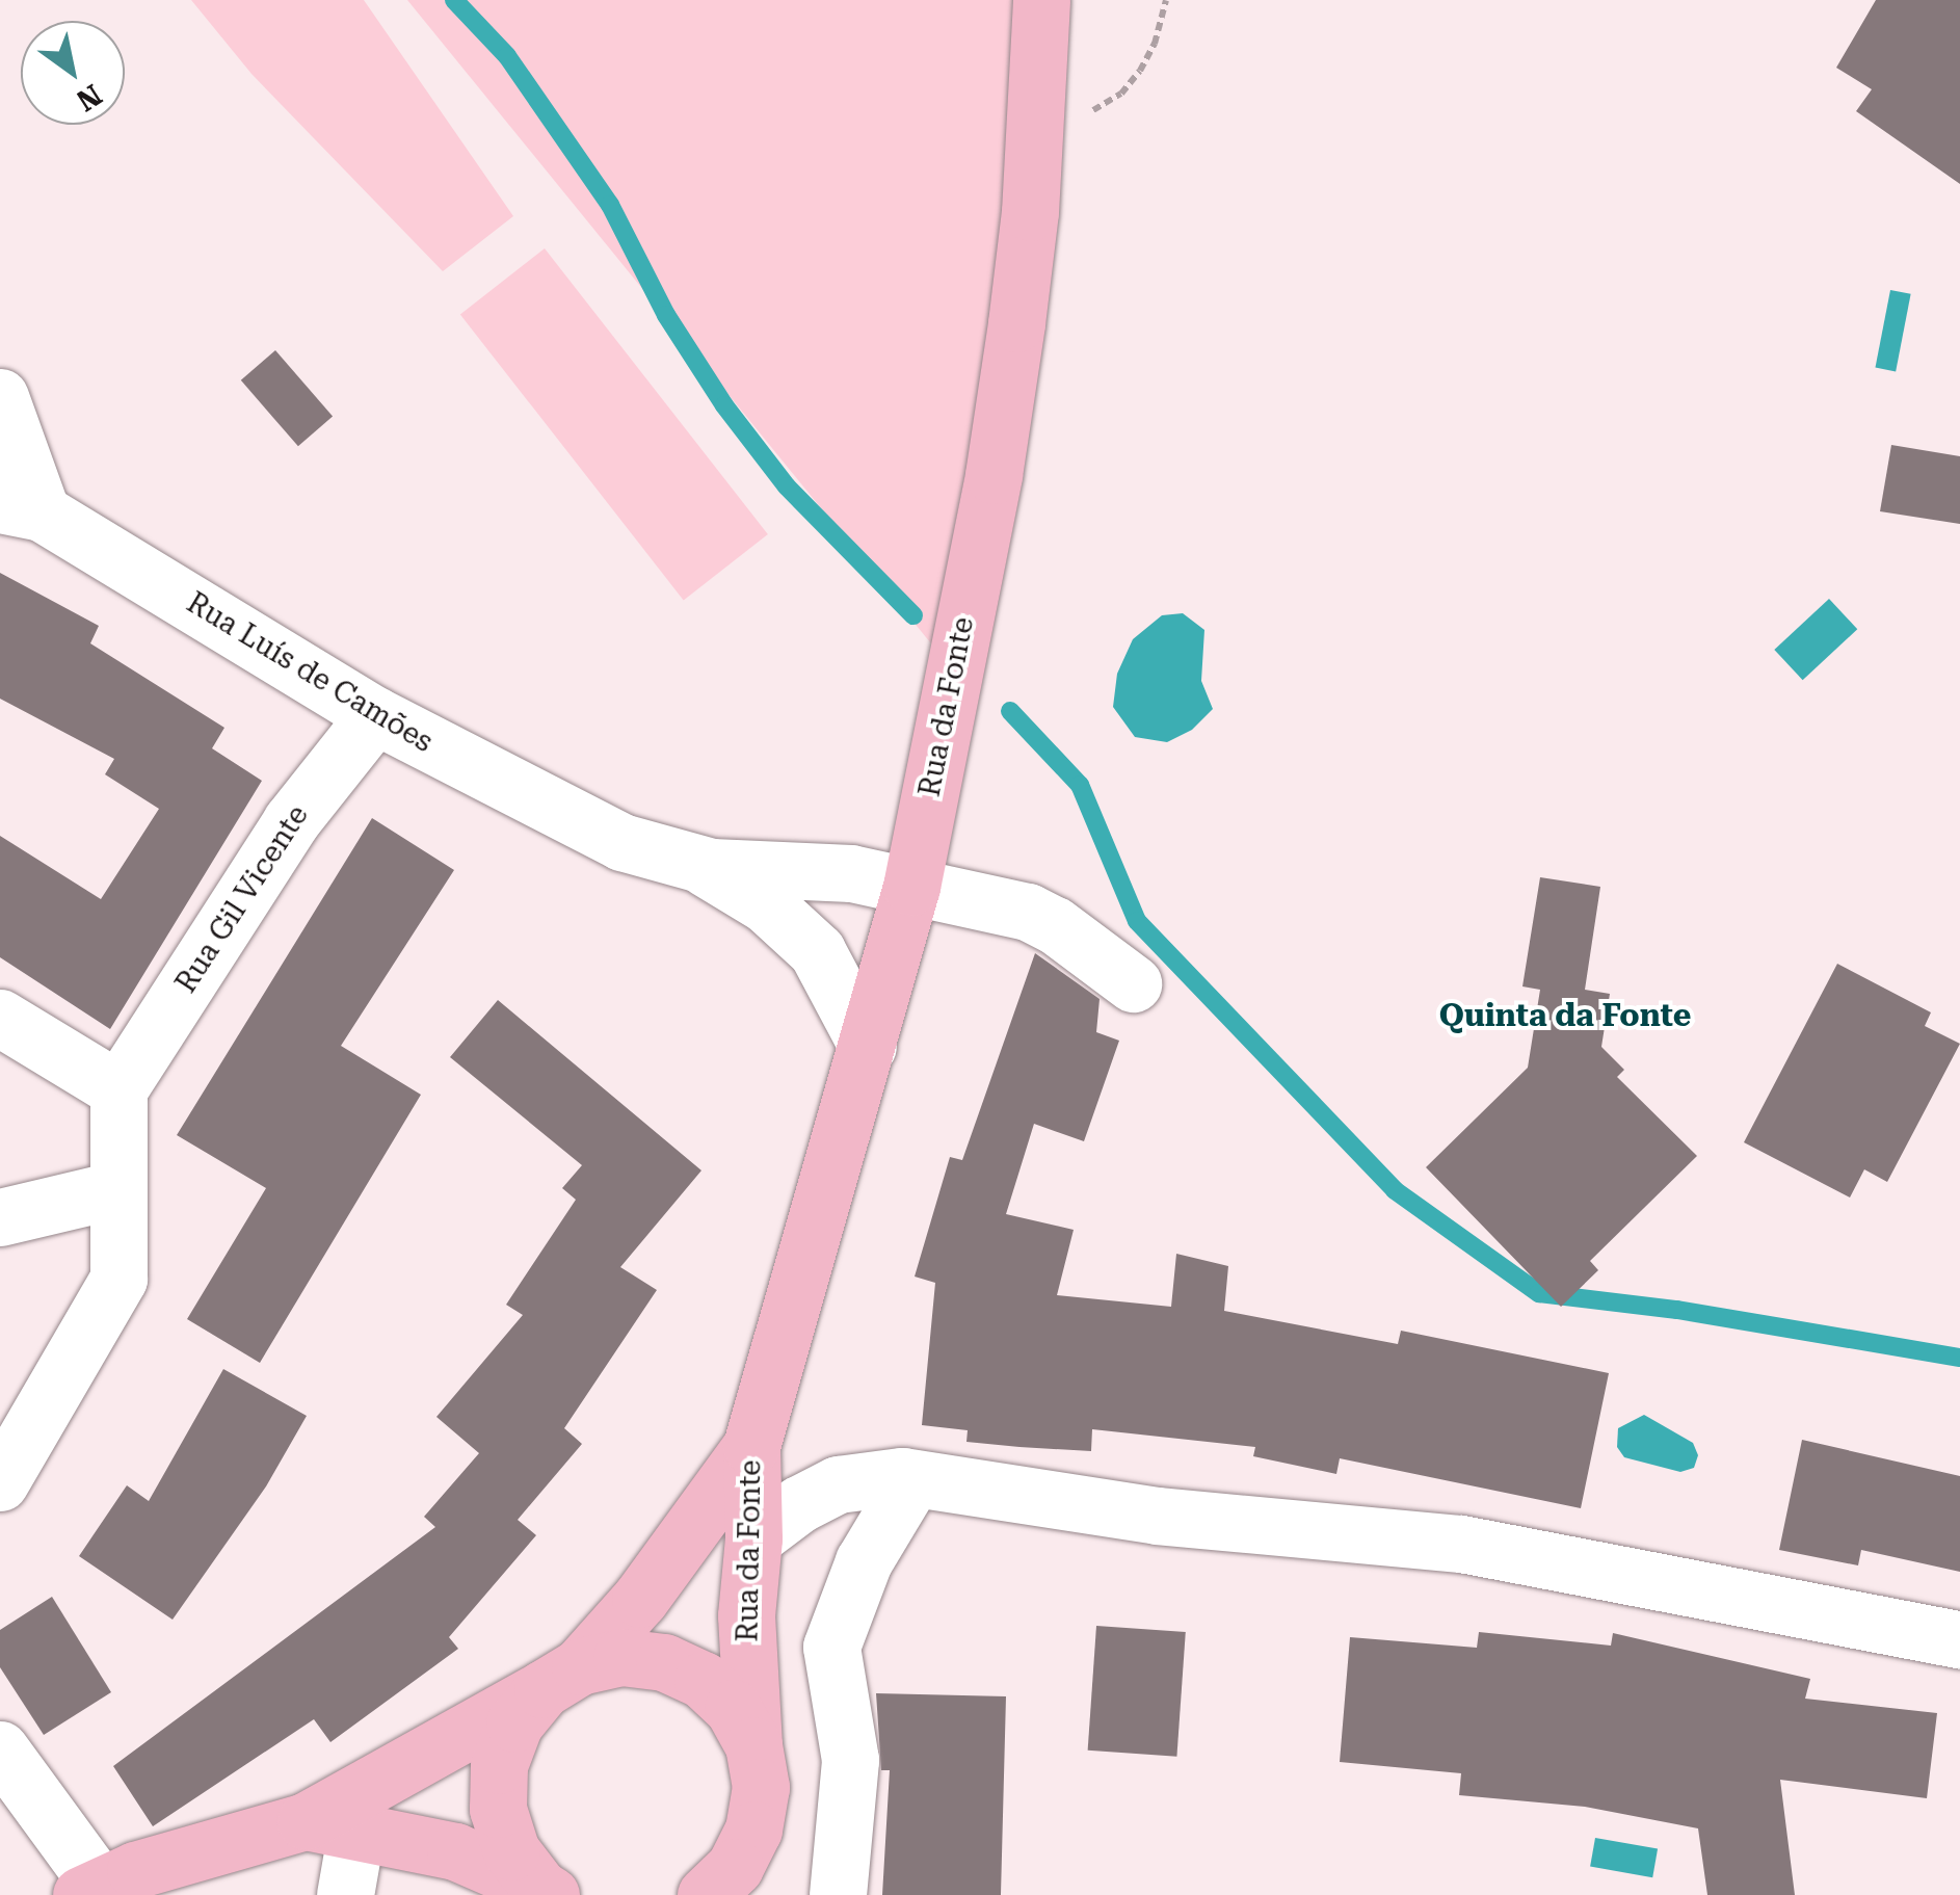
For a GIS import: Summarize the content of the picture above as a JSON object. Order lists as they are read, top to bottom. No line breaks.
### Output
{"streets":{"main road":["Rua da Fonte"],"street":["Rua Luís de Camões","Rua Gil Vicente"]},"crossings":[["Rua Luís de Camões","Rua da Fonte"],["Rua Luís de Camões","Rua Gil Vicente"]],"districts":["Quinta da Fonte"],"north":"bottom right"}
